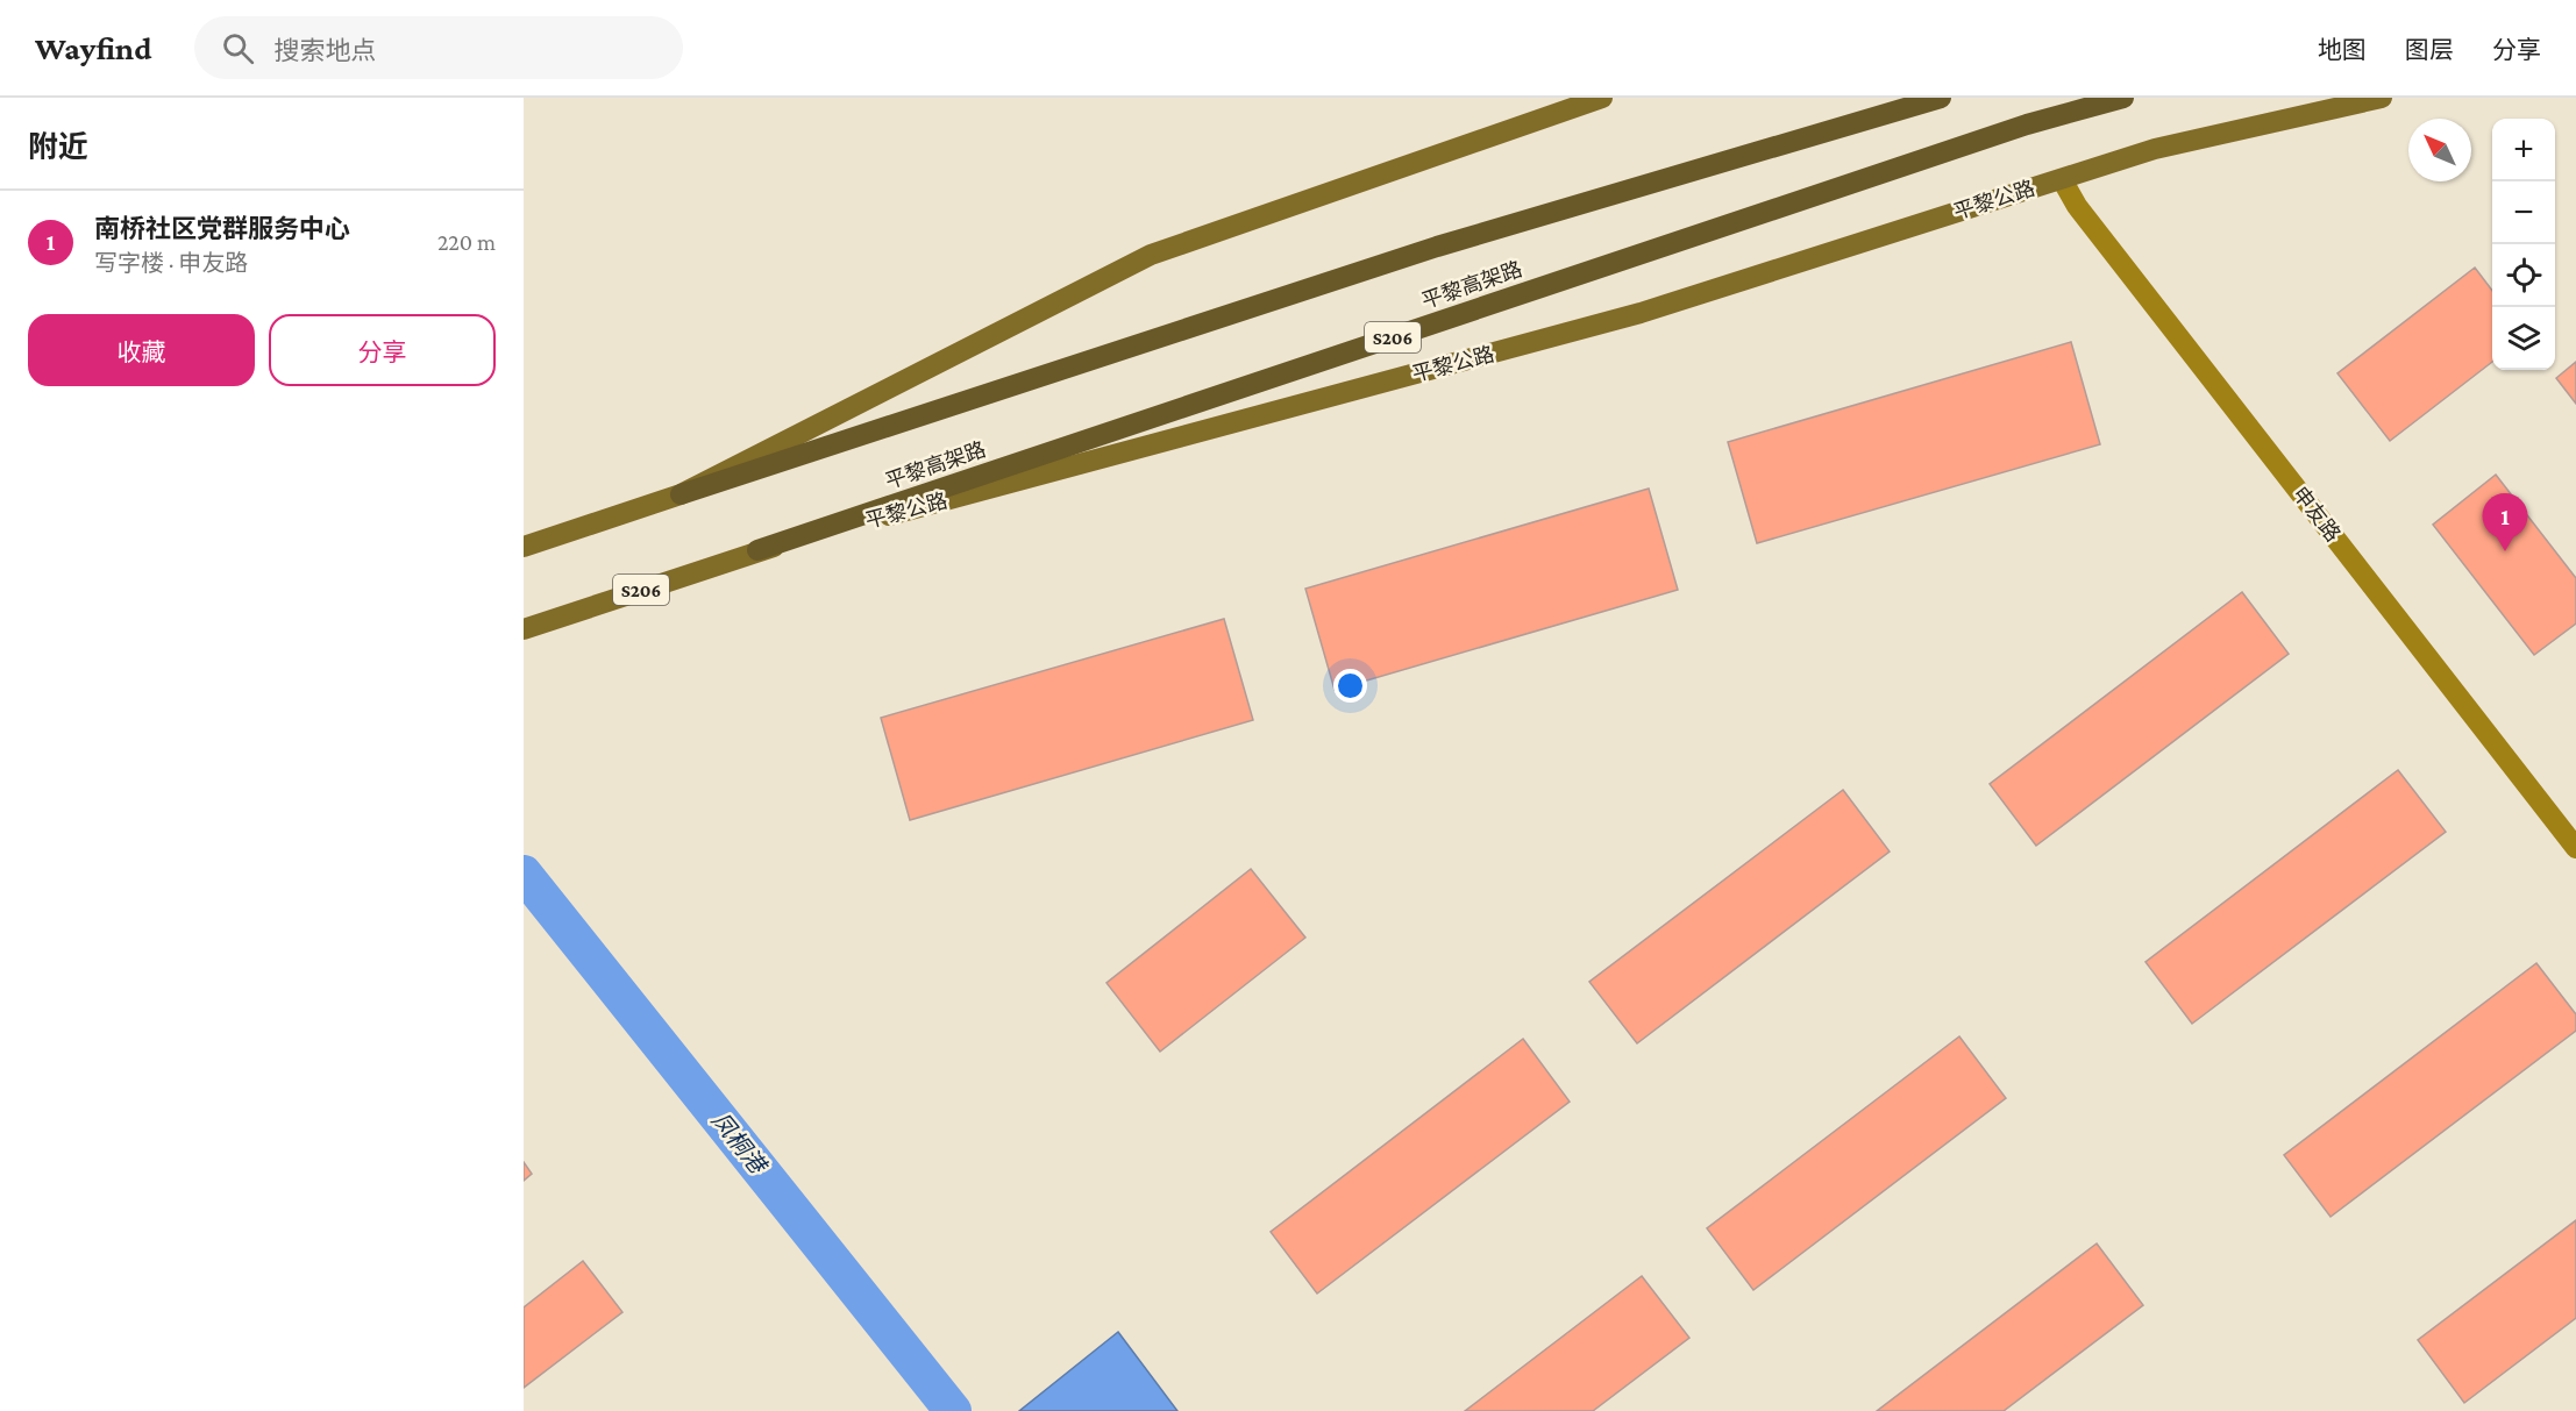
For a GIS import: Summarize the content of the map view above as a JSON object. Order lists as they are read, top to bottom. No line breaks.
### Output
{"streets":{"highway":["平黎高架路","S206"],"main road":["平黎公路"],"street":["申友路"]},"crossings":[["平黎公路","平黎高架路"],["平黎公路","申友路"]],"water":["凤桐港"],"north":"top left","page":{"header":"Wayfind","search":"搜索地点","nav":["地图","图层","分享"],"heading":"附近","map_buttons":["+","−"],"list":[{"mark":"1","name":"南桥社区党群服务中心","note":"写字楼 · 申友路","value":"220 m"}],"buttons":["收藏","分享"],"pins":"1"}}
